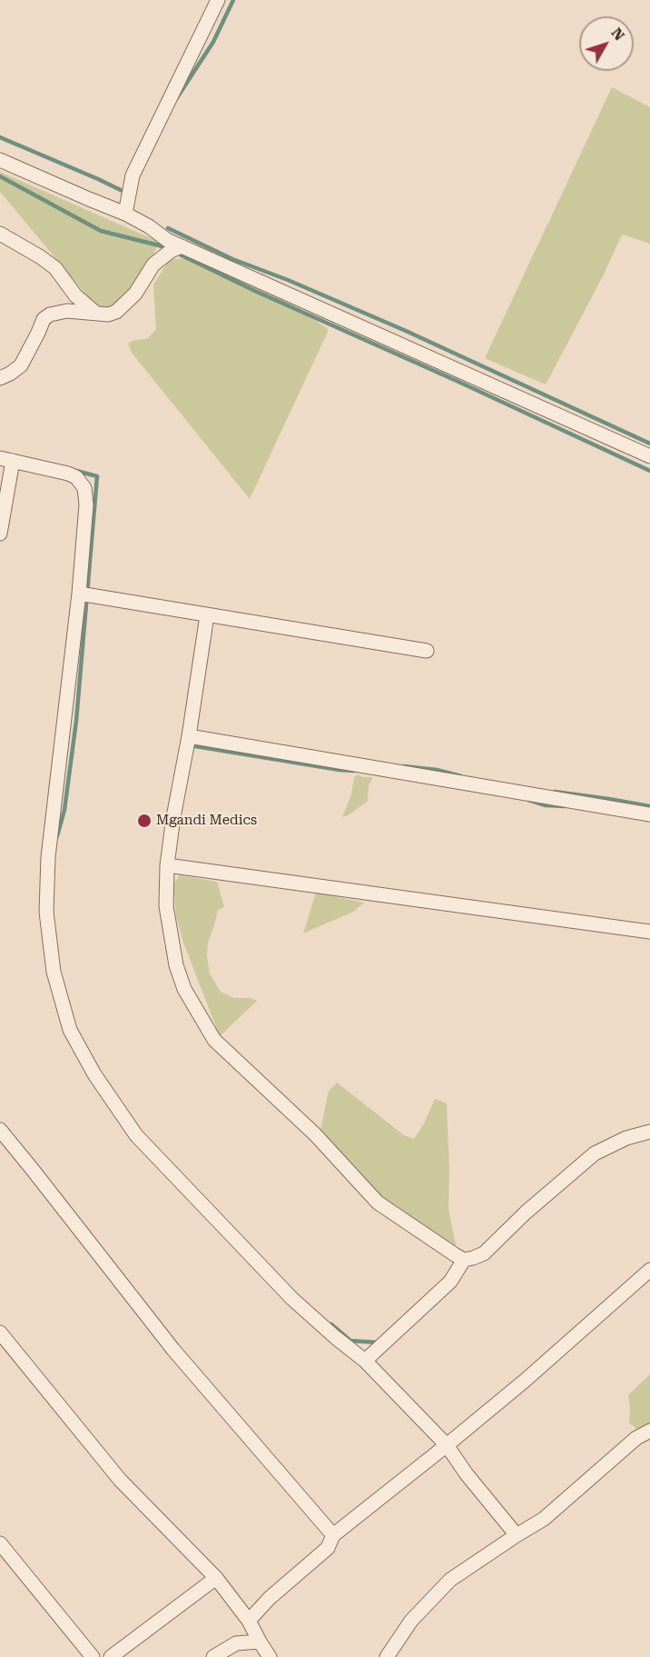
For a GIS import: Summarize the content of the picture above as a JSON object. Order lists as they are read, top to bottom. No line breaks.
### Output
{"places":["Mgandi Medics"],"north":"top right"}
